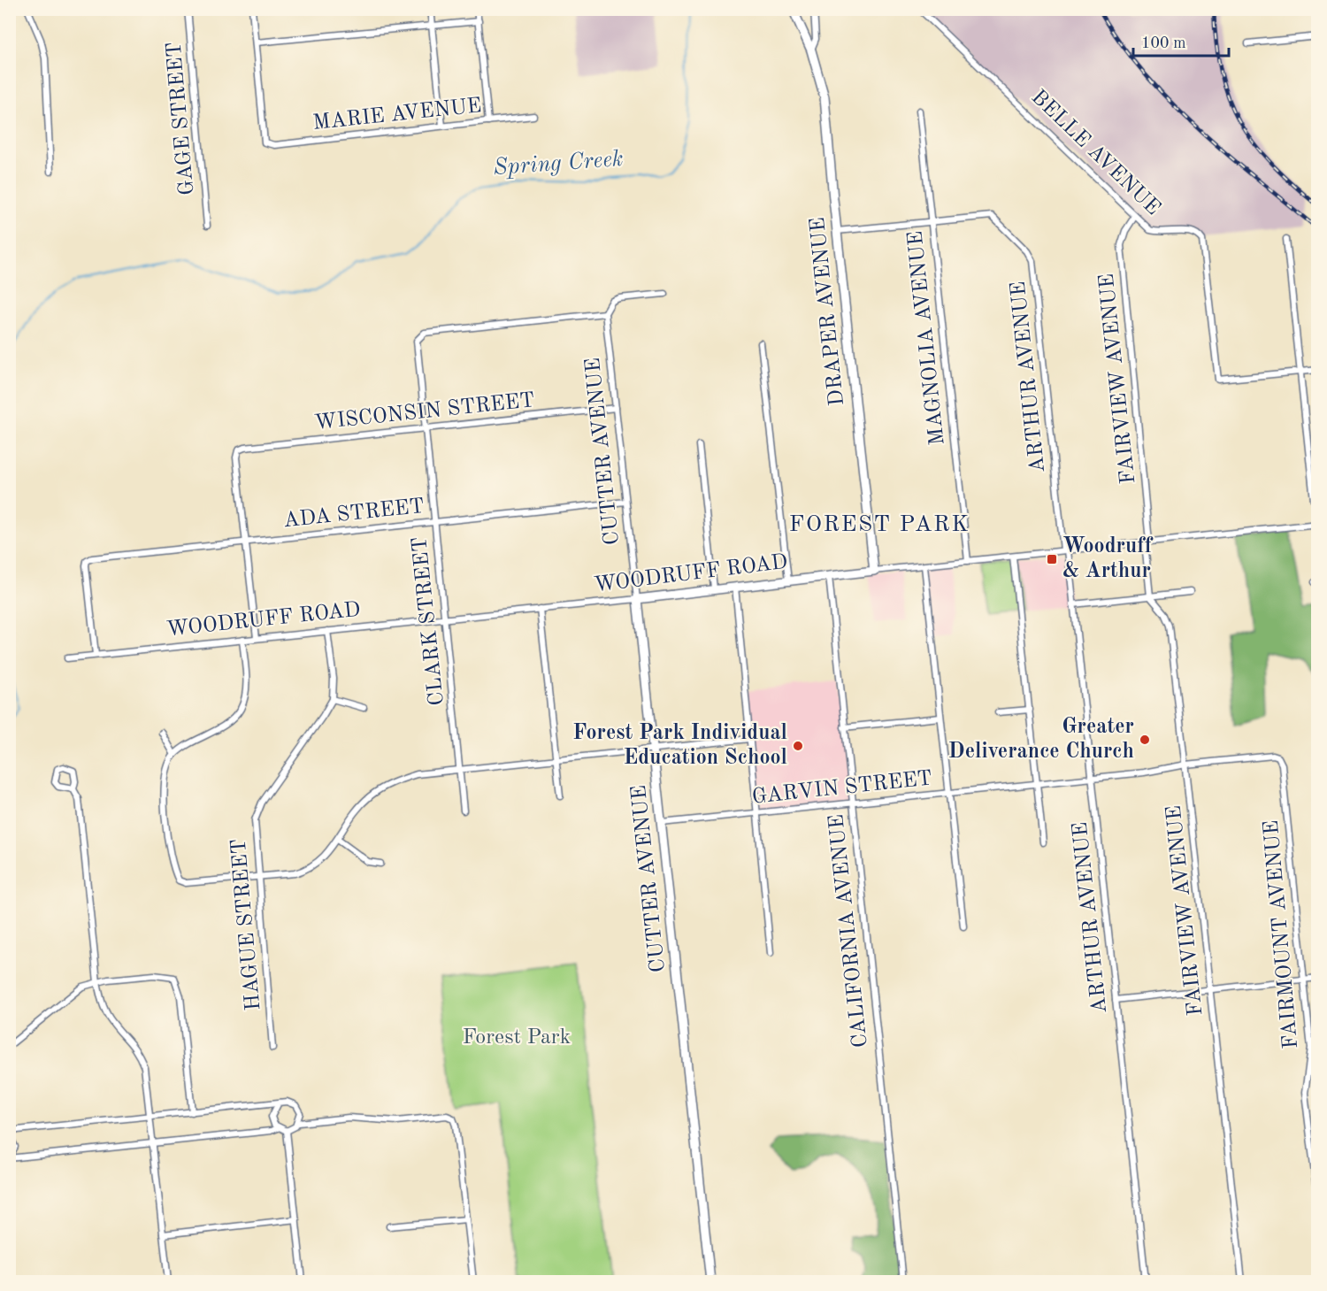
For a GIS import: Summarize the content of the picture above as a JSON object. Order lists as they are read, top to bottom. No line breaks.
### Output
{"streets":{"street":["MARIE AVENUE","GAGE STREET","BELLE AVENUE","DRAPER AVENUE","MAGNOLIA AVENUE","ARTHUR AVENUE","FAIRVIEW AVENUE","WISCONSIN STREET","CUTTER AVENUE","ADA STREET","WOODRUFF ROAD","CLARK STREET","GARVIN STREET","HAGUE STREET","CALIFORNIA AVENUE","FAIRMOUNT AVENUE"]},"crossings":[["BELLE AVENUE","FAIRVIEW AVENUE"],["DRAPER AVENUE","WOODRUFF ROAD"],["MAGNOLIA AVENUE","ARTHUR AVENUE"],["MAGNOLIA AVENUE","WOODRUFF ROAD"],["ARTHUR AVENUE","WOODRUFF ROAD"],["ARTHUR AVENUE","GARVIN STREET"],["FAIRVIEW AVENUE","WOODRUFF ROAD"],["FAIRVIEW AVENUE","GARVIN STREET"],["WISCONSIN STREET","CUTTER AVENUE"],["WISCONSIN STREET","ADA STREET"],["WISCONSIN STREET","CLARK STREET"],["CUTTER AVENUE","ADA STREET"],["CUTTER AVENUE","WOODRUFF ROAD"],["CUTTER AVENUE","CLARK STREET"],["CUTTER AVENUE","GARVIN STREET"],["ADA STREET","WOODRUFF ROAD"],["ADA STREET","CLARK STREET"],["WOODRUFF ROAD","CLARK STREET"],["WOODRUFF ROAD","CALIFORNIA AVENUE"],["GARVIN STREET","CALIFORNIA AVENUE"],["GARVIN STREET","FAIRMOUNT AVENUE"]],"districts":["FOREST PARK"],"water":["Spring Creek"],"parks":["Forest Park"],"places":{"transit":["Woodruff & Arthur"],"other":["Greater Deliverance Church","Forest Park Individual Education School"]},"scale_bar":"100 m"}
